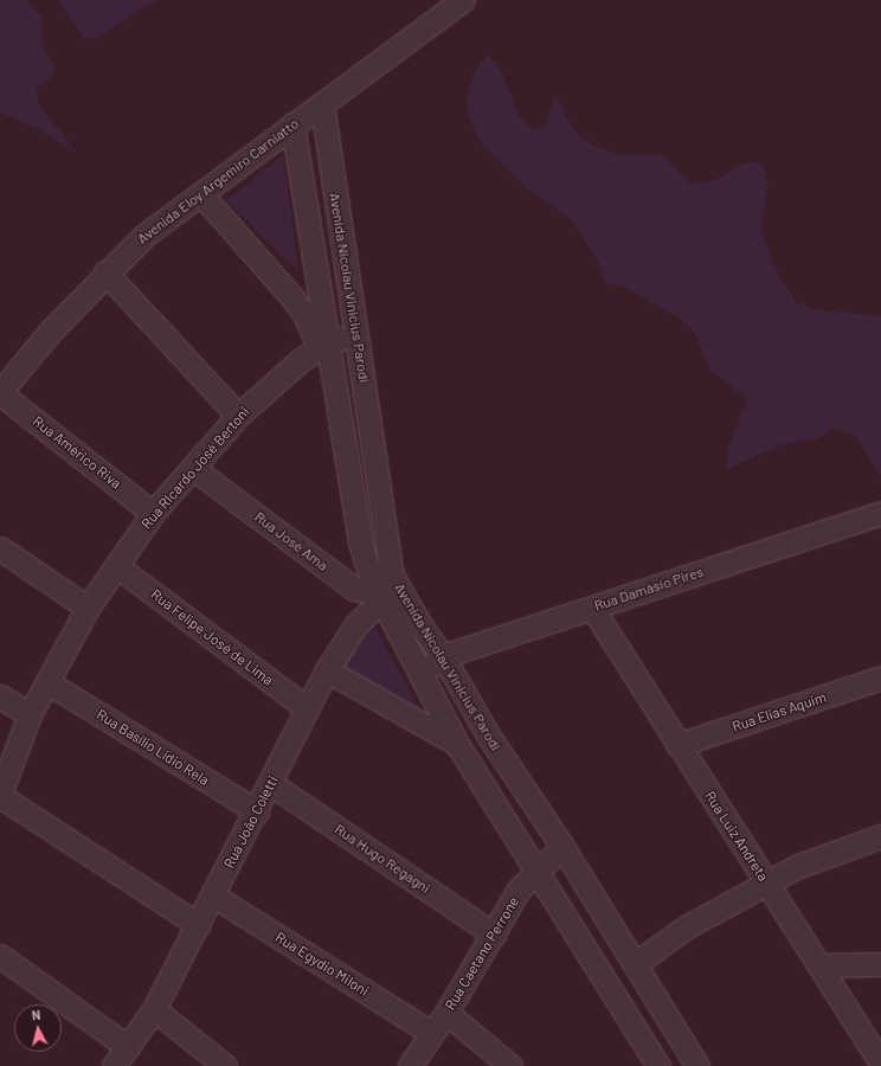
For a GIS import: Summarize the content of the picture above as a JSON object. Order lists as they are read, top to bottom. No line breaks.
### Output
{"streets":{"street":["Avenida Eloy Argemiro Carniatto","Avenida Nicolau Vinicius Parodi","Rua Américo Riva","Rua RIcardo José Bertoni","Rua José Ama","Rua Damásio Pires","Rua Felipe José de Lima","Rua Elias Aquim","Rua Basílio Lídio Rela","Rua João Coletti","Rua Luiz Andreta","Rua Hugo Regagni","Rua Caetano Perrone","Rua Egydio Miloni"]},"crossings":[["Avenida Eloy Argemiro Carniatto","Avenida Nicolau Vinicius Parodi"],["Avenida Eloy Argemiro Carniatto","Rua Américo Riva"],["Avenida Nicolau Vinicius Parodi","Rua RIcardo José Bertoni"],["Avenida Nicolau Vinicius Parodi","Rua José Ama"],["Avenida Nicolau Vinicius Parodi","Rua Damásio Pires"],["Avenida Nicolau Vinicius Parodi","Rua João Coletti"],["Avenida Nicolau Vinicius Parodi","Rua Caetano Perrone"],["Rua Américo Riva","Rua RIcardo José Bertoni"],["Rua RIcardo José Bertoni","Rua José Ama"],["Rua RIcardo José Bertoni","Rua Felipe José de Lima"],["Rua RIcardo José Bertoni","Rua Basílio Lídio Rela"],["Rua José Ama","Rua João Coletti"],["Rua Damásio Pires","Rua Luiz Andreta"],["Rua Felipe José de Lima","Rua João Coletti"],["Rua Elias Aquim","Rua Luiz Andreta"],["Rua Basílio Lídio Rela","Rua João Coletti"],["Rua João Coletti","Rua Hugo Regagni"],["Rua João Coletti","Rua Egydio Miloni"],["Rua Hugo Regagni","Rua Caetano Perrone"],["Rua Caetano Perrone","Rua Egydio Miloni"]],"north":"top"}
